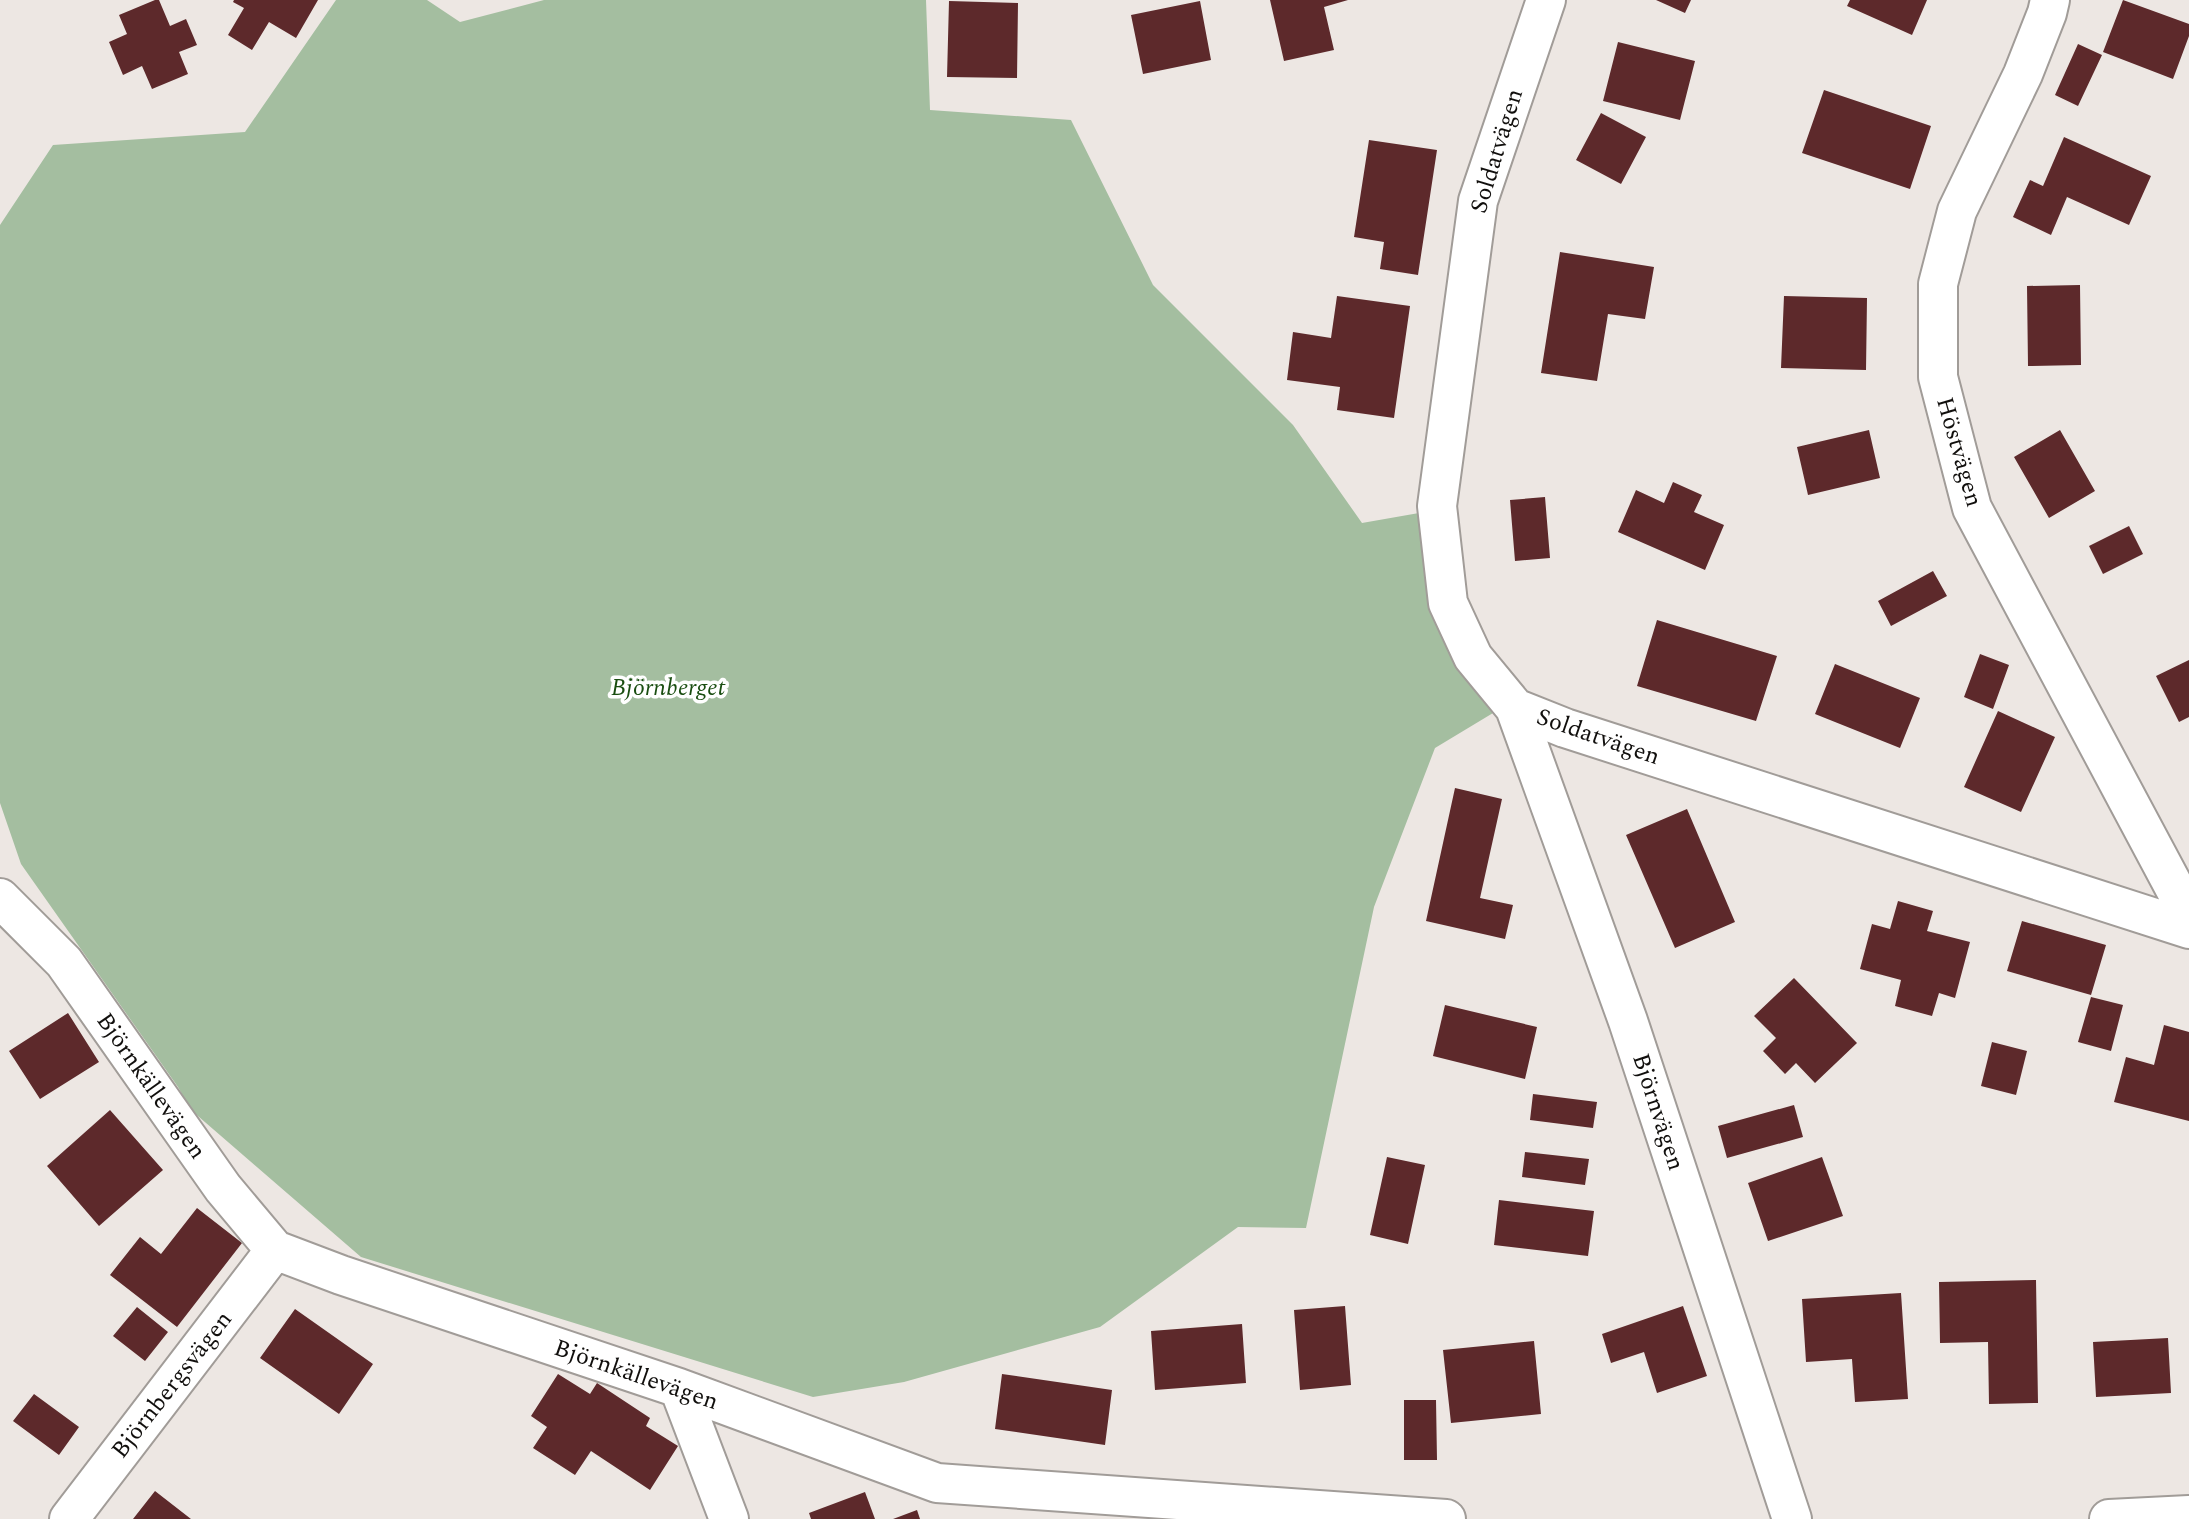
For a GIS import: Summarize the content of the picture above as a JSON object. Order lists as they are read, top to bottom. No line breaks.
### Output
{"streets":{"street":["Soldatvägen","Höstvägen","Björnkällevägen","Björnvägen","Björnbergsvägen"]},"crossings":[["Soldatvägen","Björnvägen"],["Björnkällevägen","Björnbergsvägen"]],"parks":["Björnberget"]}
